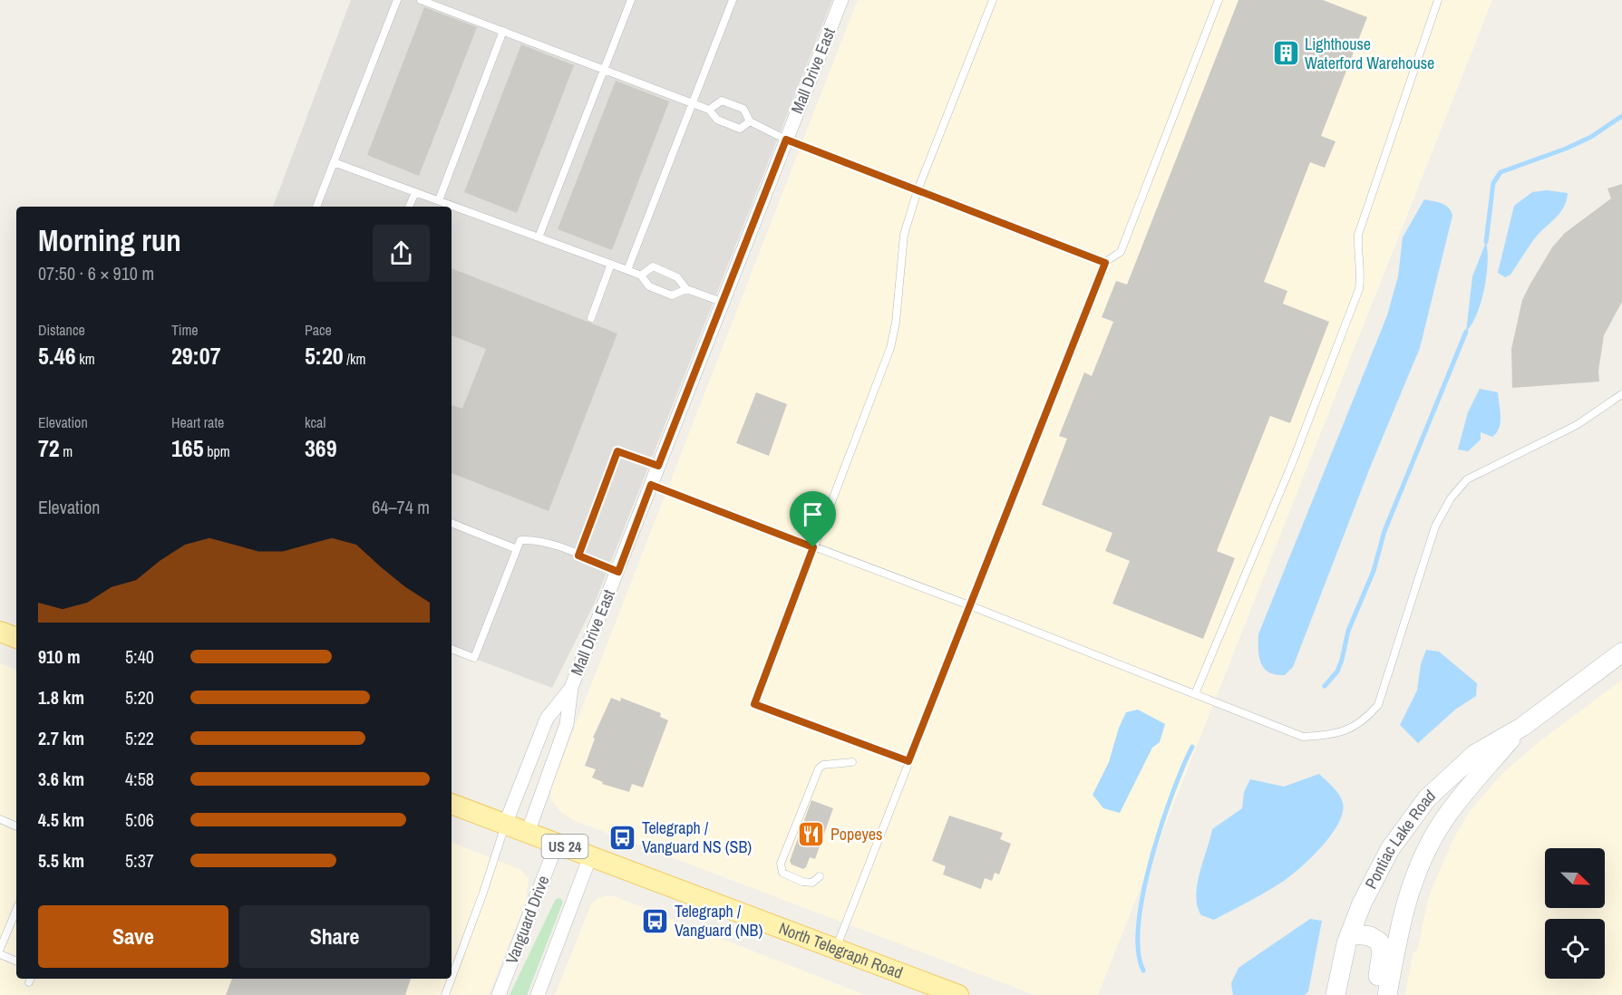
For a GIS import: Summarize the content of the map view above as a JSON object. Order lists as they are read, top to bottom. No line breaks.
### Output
{"streets":{"main road":["Pontiac Lake Road","US 24","North Telegraph Road"],"street":["Mall Drive East","Vanguard Drive"]},"crossings":[["Mall Drive East","North Telegraph Road"],["Vanguard Drive","North Telegraph Road"]],"places":{"building":["Lighthouse Waterford Warehouse"],"restaurant":["Popeyes"],"bus stop":["Telegraph / Vanguard NS (SB)","Telegraph / Vanguard (NB)"]},"north":"bottom right","page":{"heading":["Morning run","07:50 · 6 × 910 m"],"stats":[["Distance","5.46 km"],["Time","29:07"],["Pace","5:20 /km"],["Elevation","72 m"],["Heart rate","165 bpm"],["kcal","369"]],"chart":["Elevation","64–74 m"],"list":[{"name":"910 m","note":"5:40"},{"name":"1.8 km","note":"5:20"},{"name":"2.7 km","note":"5:22"},{"name":"3.6 km","note":"4:58"},{"name":"4.5 km","note":"5:06"},{"name":"5.5 km","note":"5:37"}],"buttons":["Save","Share"]}}
